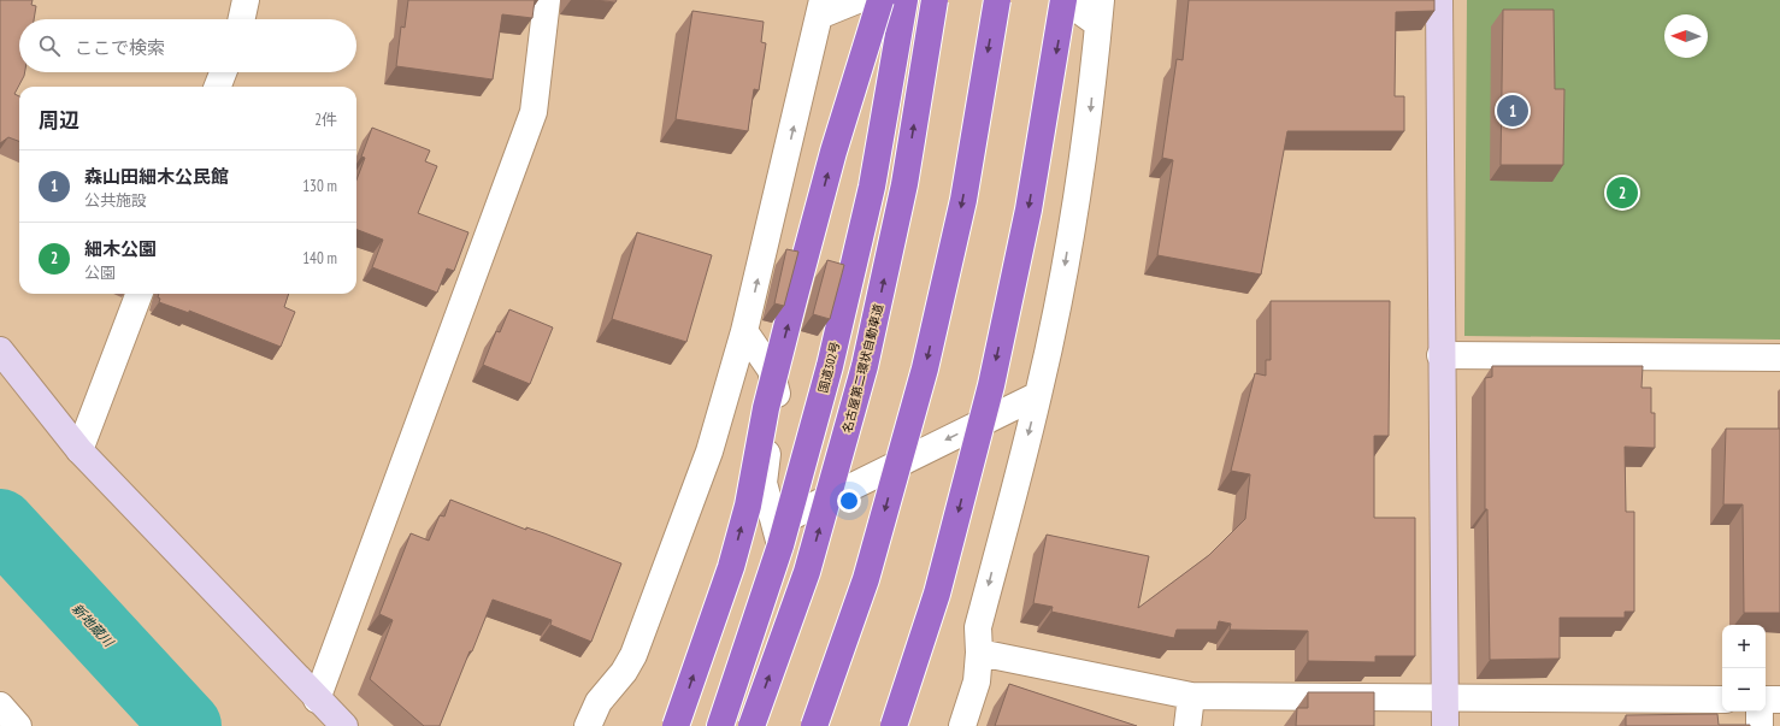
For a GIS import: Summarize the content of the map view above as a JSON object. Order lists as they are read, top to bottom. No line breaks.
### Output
{"streets":{"highway":["国道302号","名古屋第二環状自動車道"]},"water":["新地蔵川"],"north":"left","page":{"search":"ここで検索","heading":["周辺","2件"],"pins":["1","2"],"list":[{"mark":"1","name":"森山田細木公民館","note":"公共施設","value":"130 m"},{"mark":"2","name":"細木公園","note":"公園","value":"140 m"}],"map_buttons":["+","−"]}}
